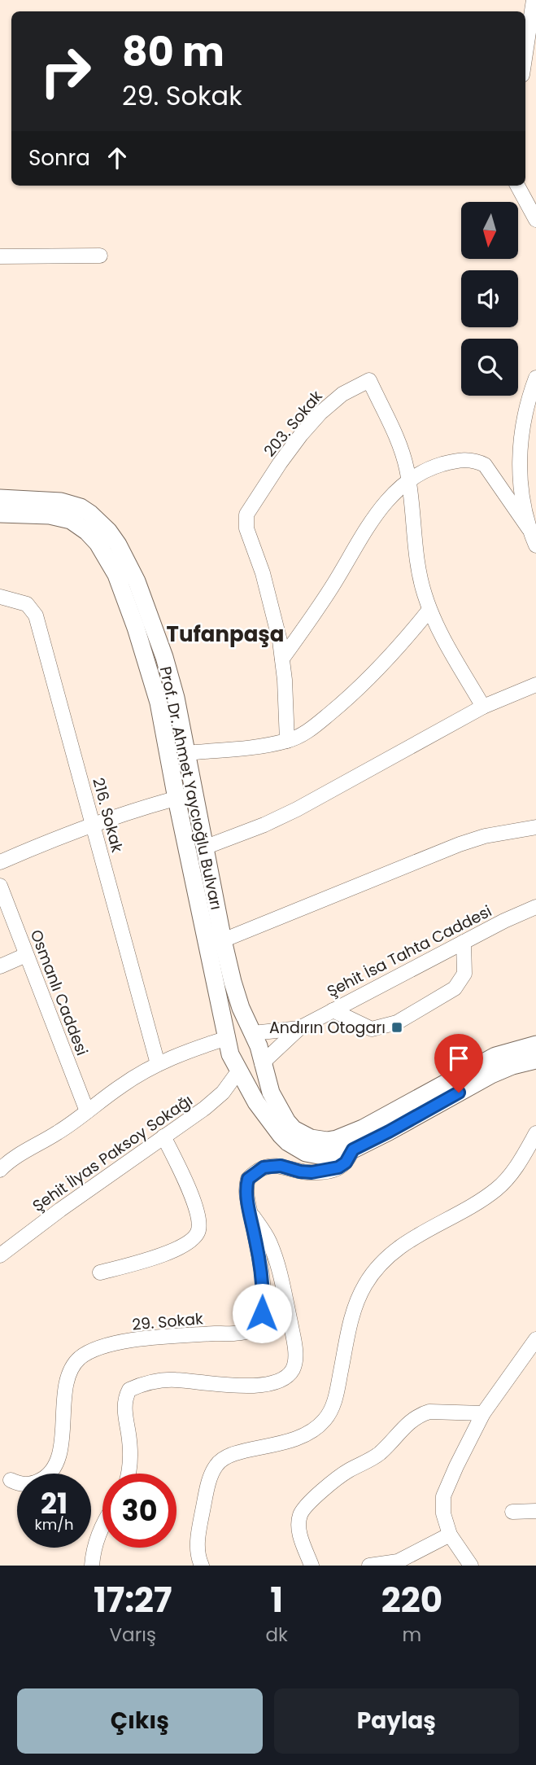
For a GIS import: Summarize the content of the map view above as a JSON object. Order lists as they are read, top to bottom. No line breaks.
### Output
{"streets":{"main road":["Prof. Dr. Ahmet Yaycıoğlu Bulvarı"],"street":["203. Sokak","216. Sokak","Şehit İsa Tahta Caddesi","Osmanlı Caddesi","Şehit İlyas Paksoy Sokağı","29. Sokak"]},"crossings":[["Prof. Dr. Ahmet Yaycıoğlu Bulvarı","Şehit İsa Tahta Caddesi"],["Prof. Dr. Ahmet Yaycıoğlu Bulvarı","Şehit İlyas Paksoy Sokağı"],["Şehit İsa Tahta Caddesi","Şehit İlyas Paksoy Sokağı"]],"districts":["Tufanpaşa"],"places":{"transit":["Andırın Otogarı"]},"north":"bottom","page":{"turn":["80 m","29. Sokak"],"then":"Sonra","speed":"21 km/h","limit":"30","eta":["17:27","Varış","1","dk","220","m"],"buttons":["Çıkış","Paylaş"]}}
